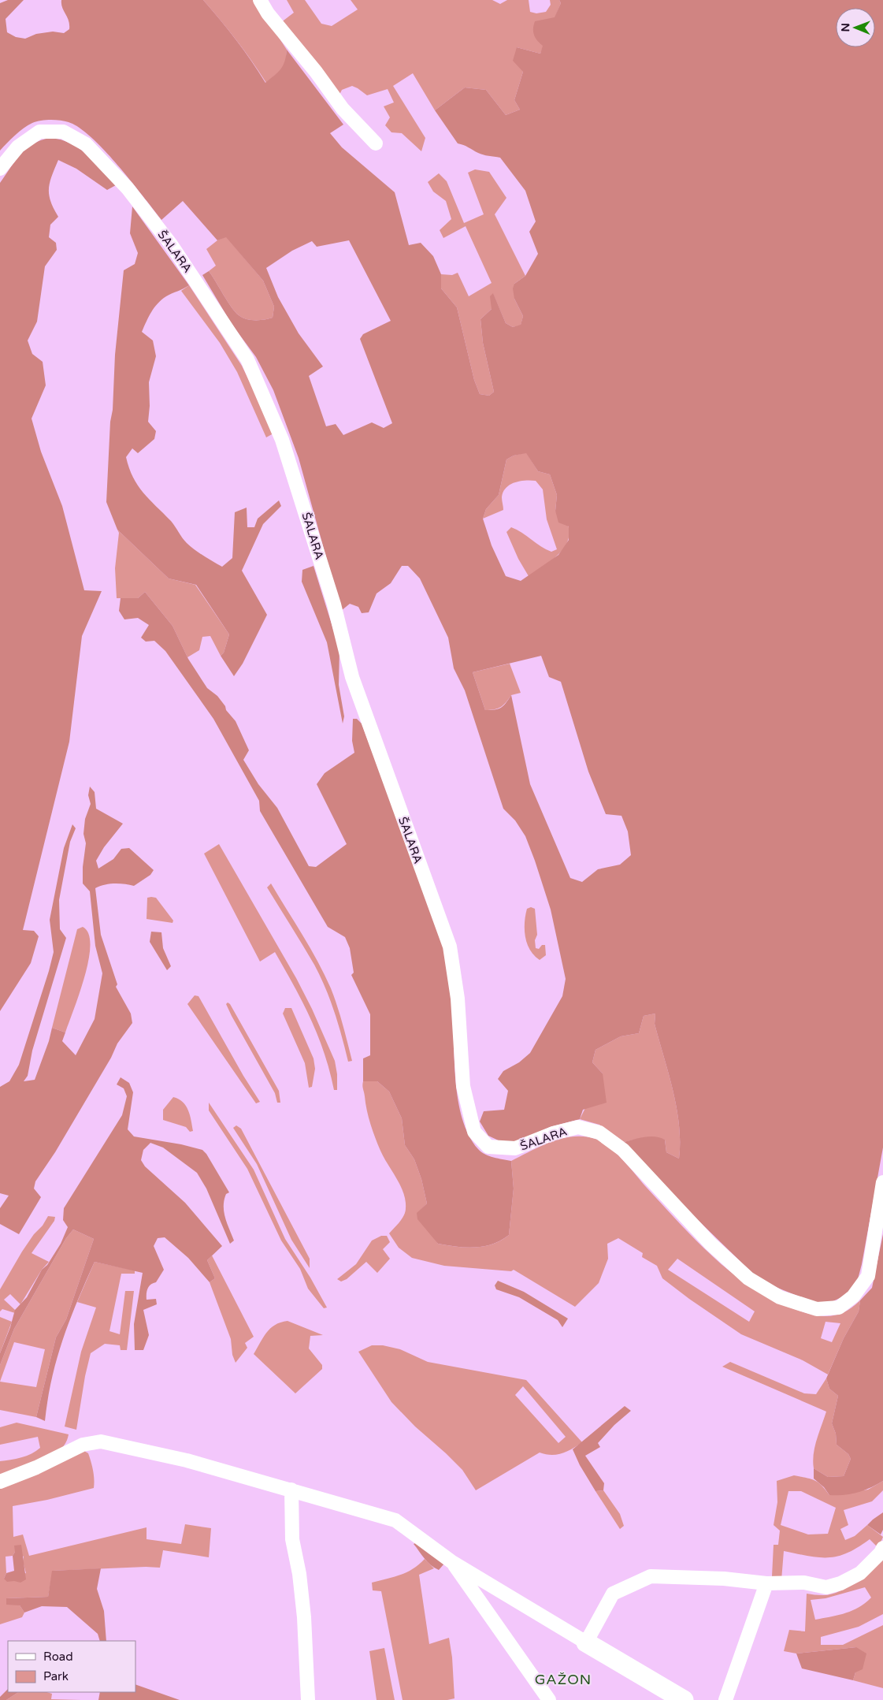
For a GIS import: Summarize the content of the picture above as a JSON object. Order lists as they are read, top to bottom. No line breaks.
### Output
{"streets":{"street":["ŠALARA"]},"districts":["GAŽON"],"legend":["Road","Park"],"north":"left"}
